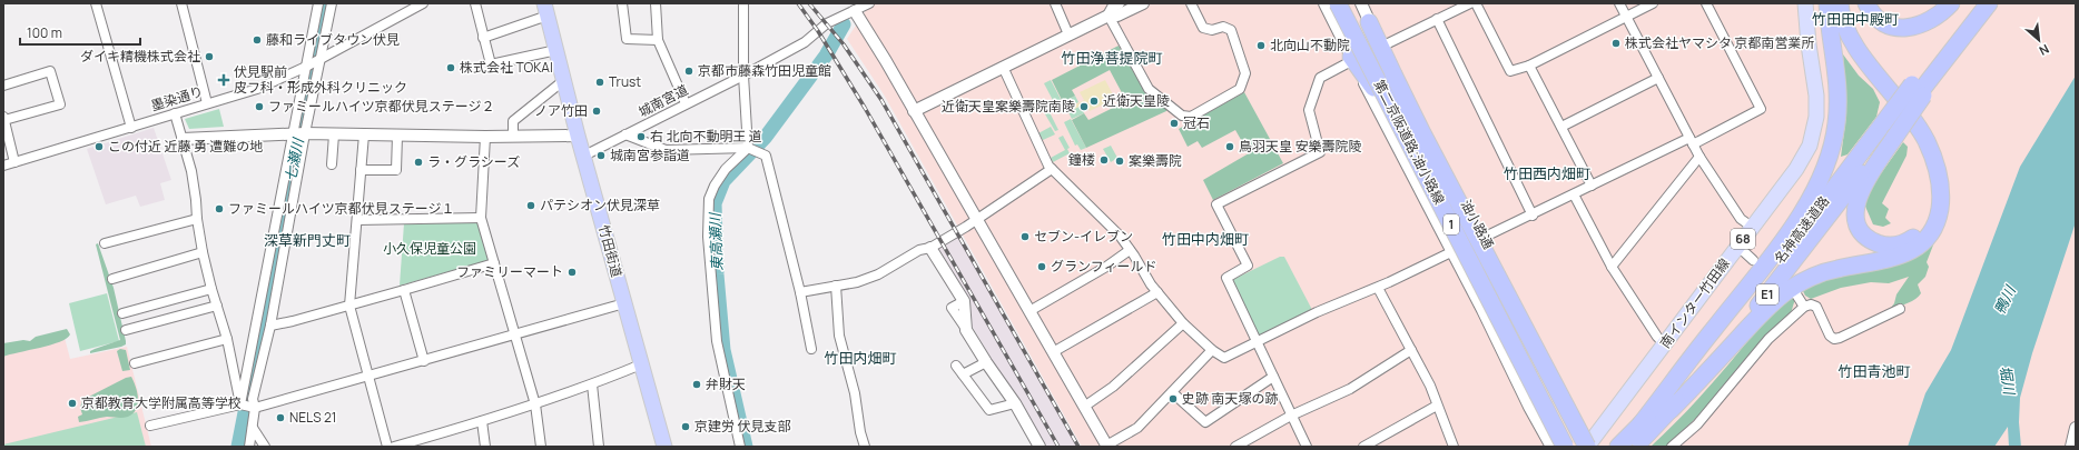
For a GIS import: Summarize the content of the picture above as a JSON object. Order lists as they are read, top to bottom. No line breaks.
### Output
{"streets":{"highway":["第二京阪道路;油小路線","1","名神高速道路","竹田街道","E1"],"main road":["68","南インター竹田線"],"street":["墨染通り","城南宮道","油小路通"]},"crossings":[["城南宮道","竹田街道"],["第二京阪道路;油小路線","油小路通"],["第二京阪道路;油小路線","南インター竹田線"],["油小路通","南インター竹田線"]],"districts":["竹田田中殿町","竹田浄菩提院町","竹田西内畑町","竹田中内畑町","深草新門丈町","竹田内畑町","竹田青池町"],"water":["七瀬川","東高瀬川","鴨川","堀川"],"parks":["小久保児童公園"],"places":{"other":["藤和ライブタウン伏見","株式会社ヤマシタ 京都南営業所","北向山不動院","ダイキ精機株式会社","株式会社 TOKAI","京都市藤森竹田児童館","Trust","近衛天皇陵","ファミールハイツ京都伏見ステージ２","近衛天皇案樂壽院南陵","ノア竹田","冠石","右 北向不動明王 道","この付近 近藤 勇 遭難の地","鳥羽天皇 安樂壽院陵","城南宮参詣道","鐘楼","案樂壽院","ラ・グラシーズ","パテシオン伏見深草","ファミールハイツ京都伏見ステージ１","セブン-イレブン","グランフィールド","ファミリーマート","弁財天","史跡 南天塚の跡","京都教育大学附属高等学校","NELS 21","京建労 伏見支部"],"health":["伏見駅前 皮フ科・形成外科クリニック"]},"scale_bar":"100 m","north":"bottom right"}
